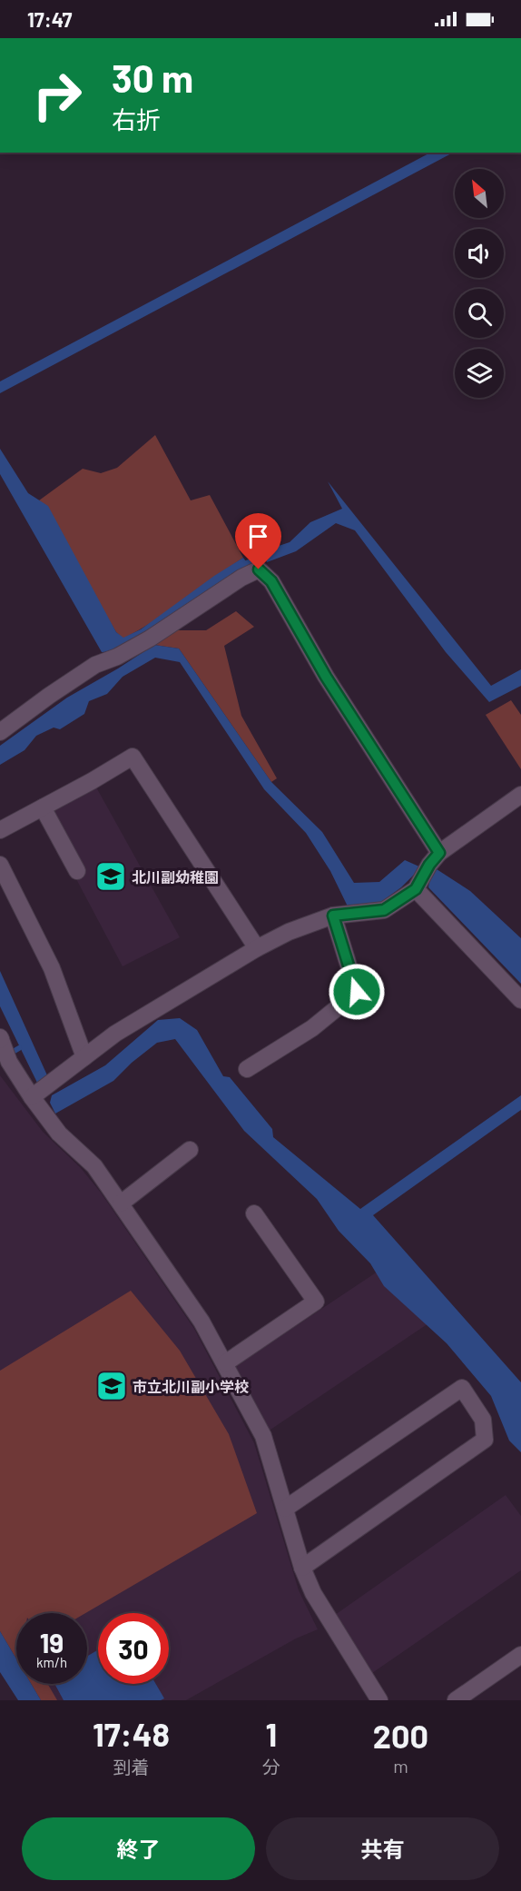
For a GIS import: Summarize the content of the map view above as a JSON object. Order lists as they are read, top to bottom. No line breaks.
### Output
{"places":{"school or university":["北川副幼稚園","市立北川副小学校"]},"north":"top left","page":{"status":"17:47","turn":["30 m","右折"],"speed":"19 km/h","limit":"30","eta":["17:48","到着","1","分","200","m"],"buttons":["終了","共有"]}}
